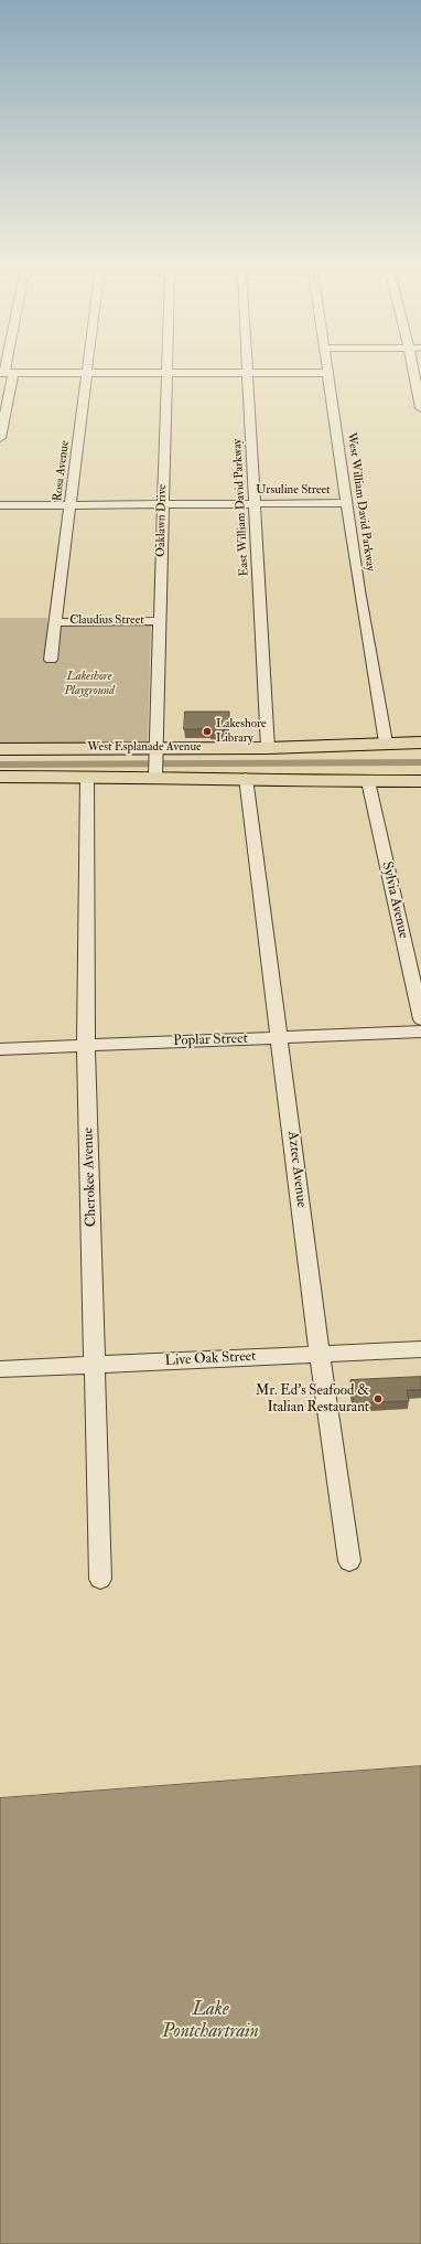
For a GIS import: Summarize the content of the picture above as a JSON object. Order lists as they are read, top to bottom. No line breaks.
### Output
{"streets":{"main road":["West Esplanade Avenue"],"street":["Rosa Avenue","Ursuline Street","West William David Parkway","East William David Parkway","Oaklawn Drive","Claudius Street","Sylvia Avenue","Poplar Street","Aztec Avenue","Cherokee Avenue","Live Oak Street"]},"crossings":[["Rosa Avenue","Ursuline Street"],["Rosa Avenue","Claudius Street"],["Ursuline Street","West William David Parkway"],["Ursuline Street","East William David Parkway"],["Ursuline Street","Oaklawn Drive"],["West William David Parkway","West Esplanade Avenue"],["East William David Parkway","West Esplanade Avenue"],["Oaklawn Drive","Claudius Street"],["Oaklawn Drive","West Esplanade Avenue"],["West Esplanade Avenue","Sylvia Avenue"],["West Esplanade Avenue","Aztec Avenue"],["West Esplanade Avenue","Cherokee Avenue"],["Poplar Street","Aztec Avenue"],["Poplar Street","Cherokee Avenue"],["Aztec Avenue","Live Oak Street"],["Cherokee Avenue","Live Oak Street"]],"water":["Lake Pontchartrain"],"parks":["Lakeshore Playground"],"places":["Lakeshore Library","Mr. Ed's Seafood & Italian Restaurant"]}
